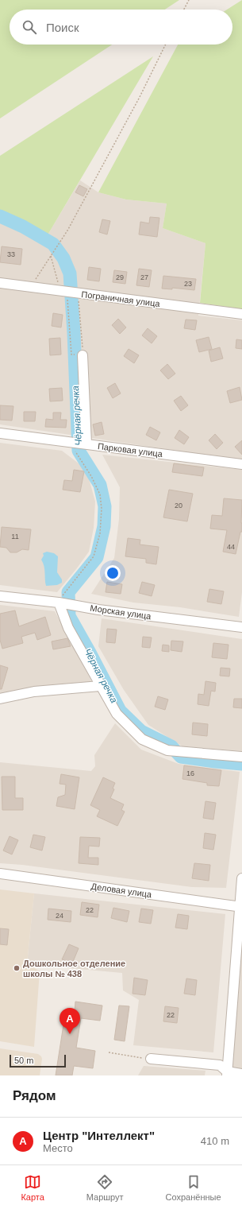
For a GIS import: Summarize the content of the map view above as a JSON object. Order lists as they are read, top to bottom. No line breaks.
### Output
{"streets":{"street":["Пограничная улица","Парковая улица","Морская улица","Деловая улица"]},"water":["Чёрная речка"],"places":["Дошкольное отделение школы № 438"],"house_numbers":["33","29","27","23","20","11","44","16","22","24","22"],"scale_bar":"50 m","page":{"search":"Поиск","pins":"A","scale":"50 m","heading":"Рядом","list":[{"mark":"A","name":"Центр \"Интеллект\"","note":"Место","value":"410 m"}],"nav":["Карта","Маршрут","Сохранённые"]}}
